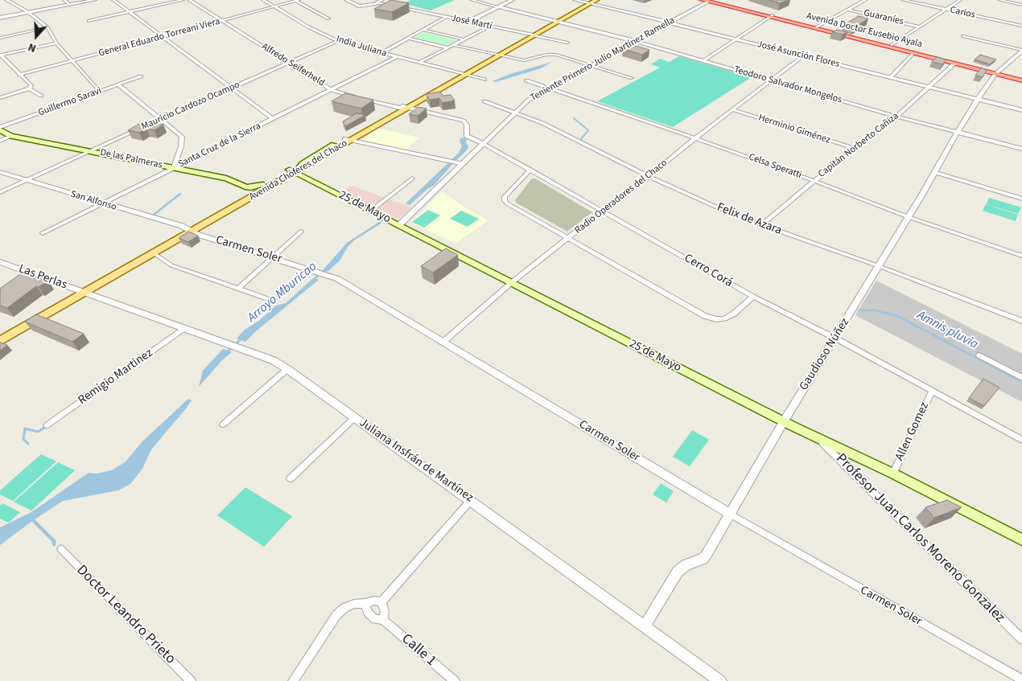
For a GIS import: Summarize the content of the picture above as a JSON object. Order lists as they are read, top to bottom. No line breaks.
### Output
{"streets":{"highway":["Avenida Doctor Eusebio Ayala"],"main road":["De las Palmeras","Avenida Chóferes del Chaco","25 de Mayo"],"street":["Carios","Guaraníes","José Martí","General Eduardo Torreani Viera","India Juliana","José Asunción Flores","Teniente Primero Julio Martínez Ramella","Alfredo Seiferheld","Teodoro Salvador Mongelos","Guillermo Saravi","Mauricio Cardozo Ocampo","Herminio Giménez","Santa Cruz de la Sierra","Capitán Norberto Cañiza","Celsa Speratti","Radio Operadores del Chaco","San Alfonso","Felix de Azara","Carmen Soler","Cerro Corá","Las Perlas","Gaudioso Núñez","Remigio Martinez","Allen Gomez","Juliana Insfrán de Martínez","Profesor Juan Carlos Moreno Gonzalez","Doctor Leandro Prieto","Calle 1"]},"crossings":[["José Martí","Avenida Chóferes del Chaco"],["Avenida Doctor Eusebio Ayala","Teniente Primero Julio Martínez Ramella"],["Avenida Doctor Eusebio Ayala","Capitán Norberto Cañiza"],["Avenida Doctor Eusebio Ayala","Gaudioso Núñez"],["General Eduardo Torreani Viera","India Juliana"],["General Eduardo Torreani Viera","Alfredo Seiferheld"],["India Juliana","Mauricio Cardozo Ocampo"],["India Juliana","Santa Cruz de la Sierra"],["India Juliana","Avenida Chóferes del Chaco"],["José Asunción Flores","Teniente Primero Julio Martínez Ramella"],["José Asunción Flores","Capitán Norberto Cañiza"],["José Asunción Flores","Avenida Chóferes del Chaco"],["José Asunción Flores","Radio Operadores del Chaco"],["José Asunción Flores","Gaudioso Núñez"],["Teniente Primero Julio Martínez Ramella","Teodoro Salvador Mongelos"],["Teniente Primero Julio Martínez Ramella","Celsa Speratti"],["Teniente Primero Julio Martínez Ramella","25 de Mayo"],["Teniente Primero Julio Martínez Ramella","Felix de Azara"],["Teniente Primero Julio Martínez Ramella","Cerro Corá"],["Alfredo Seiferheld","Mauricio Cardozo Ocampo"],["Alfredo Seiferheld","Santa Cruz de la Sierra"],["Alfredo Seiferheld","Avenida Chóferes del Chaco"],["Alfredo Seiferheld","Cerro Corá"],["Teodoro Salvador Mongelos","Capitán Norberto Cañiza"],["Teodoro Salvador Mongelos","Avenida Chóferes del Chaco"],["Teodoro Salvador Mongelos","Radio Operadores del Chaco"],["Teodoro Salvador Mongelos","Gaudioso Núñez"],["Guillermo Saravi","De las Palmeras"],["Mauricio Cardozo Ocampo","De las Palmeras"],["Mauricio Cardozo Ocampo","San Alfonso"],["Herminio Giménez","Capitán Norberto Cañiza"],["Herminio Giménez","Radio Operadores del Chaco"],["Santa Cruz de la Sierra","De las Palmeras"],["Santa Cruz de la Sierra","San Alfonso"],["Capitán Norberto Cañiza","Celsa Speratti"],["Capitán Norberto Cañiza","Felix de Azara"],["De las Palmeras","Avenida Chóferes del Chaco"],["Celsa Speratti","Radio Operadores del Chaco"],["Celsa Speratti","Gaudioso Núñez"],["Avenida Chóferes del Chaco","San Alfonso"],["Avenida Chóferes del Chaco","25 de Mayo"],["Avenida Chóferes del Chaco","Carmen Soler"],["Avenida Chóferes del Chaco","Cerro Corá"],["Avenida Chóferes del Chaco","Las Perlas"],["Avenida Chóferes del Chaco","Juliana Insfrán de Martínez"],["Radio Operadores del Chaco","25 de Mayo"],["Radio Operadores del Chaco","Felix de Azara"],["Radio Operadores del Chaco","Carmen Soler"],["Radio Operadores del Chaco","Cerro Corá"],["San Alfonso","Carmen Soler"],["25 de Mayo","Gaudioso Núñez"],["25 de Mayo","Allen Gomez"],["25 de Mayo","Profesor Juan Carlos Moreno Gonzalez"],["Felix de Azara","Gaudioso Núñez"],["Carmen Soler","Gaudioso Núñez"],["Cerro Corá","Gaudioso Núñez"],["Cerro Corá","Allen Gomez"],["Las Perlas","Juliana Insfrán de Martínez"],["Gaudioso Núñez","Juliana Insfrán de Martínez"],["Remigio Martinez","Juliana Insfrán de Martínez"]],"water":["Arroyo Mburicao","Amnis pluvia"],"north":"bottom"}
